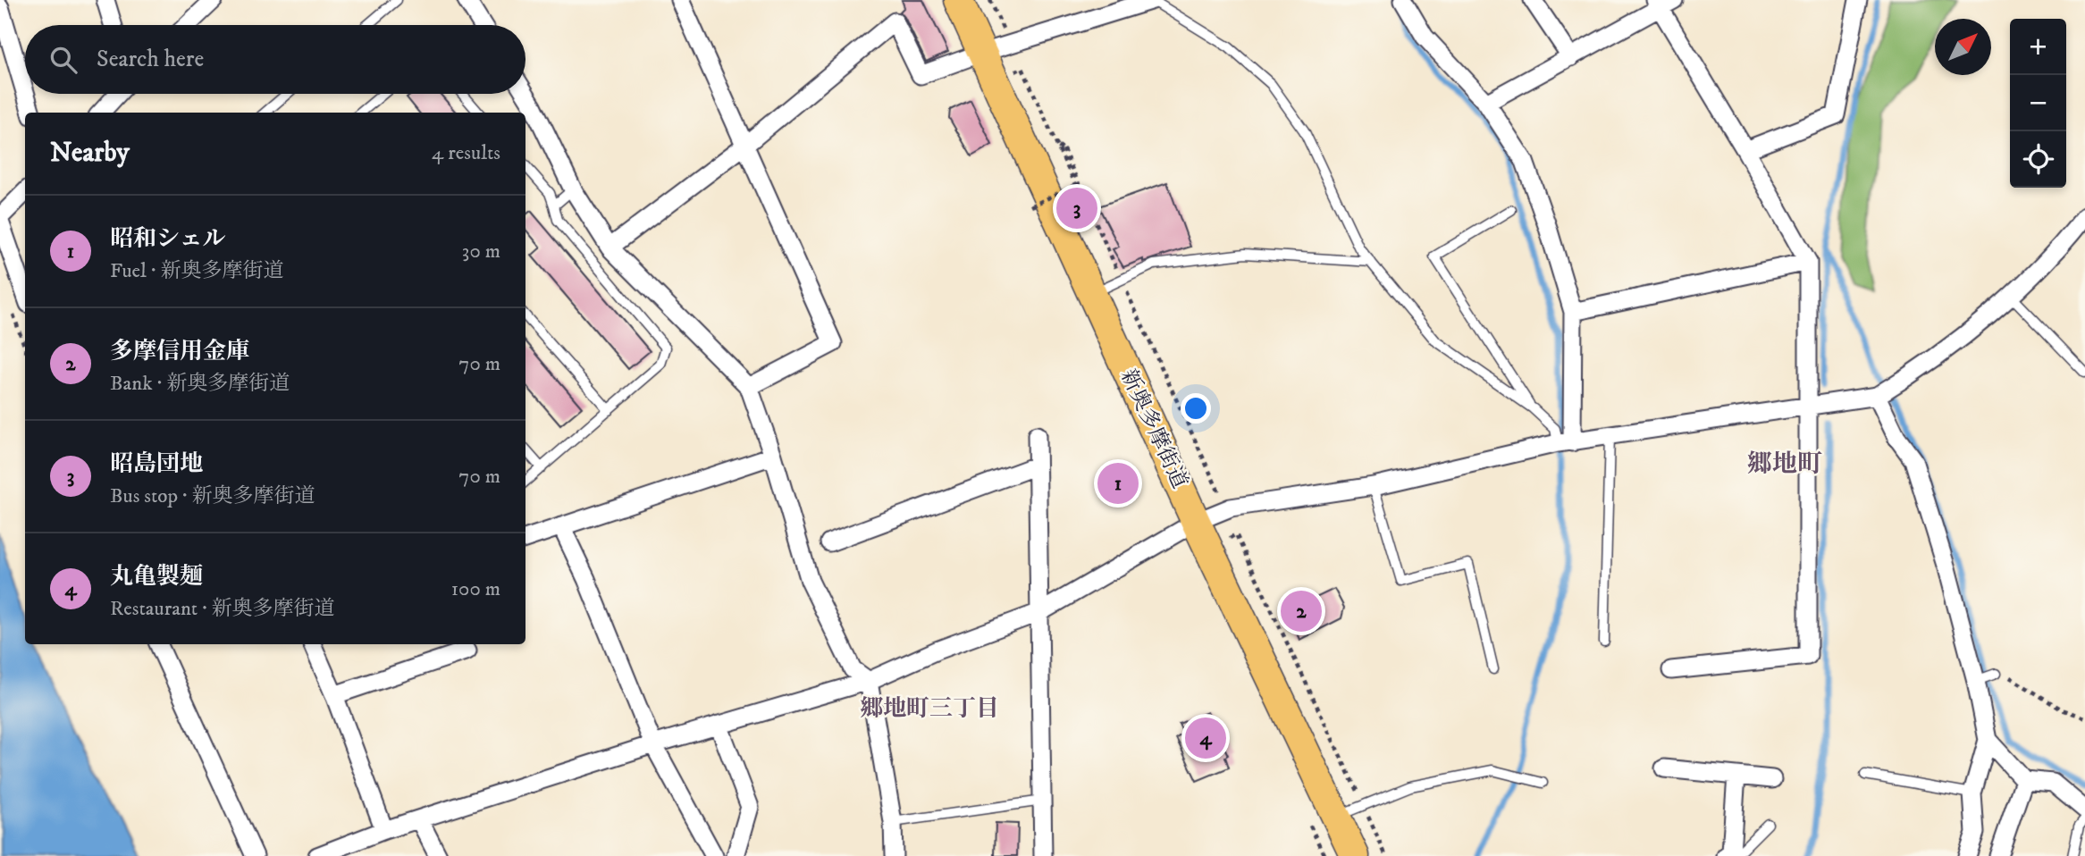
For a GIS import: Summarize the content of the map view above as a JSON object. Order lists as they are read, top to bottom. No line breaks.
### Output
{"streets":{"main road":["新奥多摩街道"]},"districts":["郷地町","郷地町三丁目"],"north":"top right","page":{"map_buttons":["+","−"],"search":"Search here","heading":["Nearby","4 results"],"pins":["3","1","2","4"],"list":[{"mark":"1","name":"昭和シェル","note":"Fuel · 新奥多摩街道","value":"30 m"},{"mark":"2","name":"多摩信用金庫","note":"Bank · 新奥多摩街道","value":"70 m"},{"mark":"3","name":"昭島団地","note":"Bus stop · 新奥多摩街道","value":"70 m"},{"mark":"4","name":"丸亀製麺","note":"Restaurant · 新奥多摩街道","value":"100 m"}]}}
